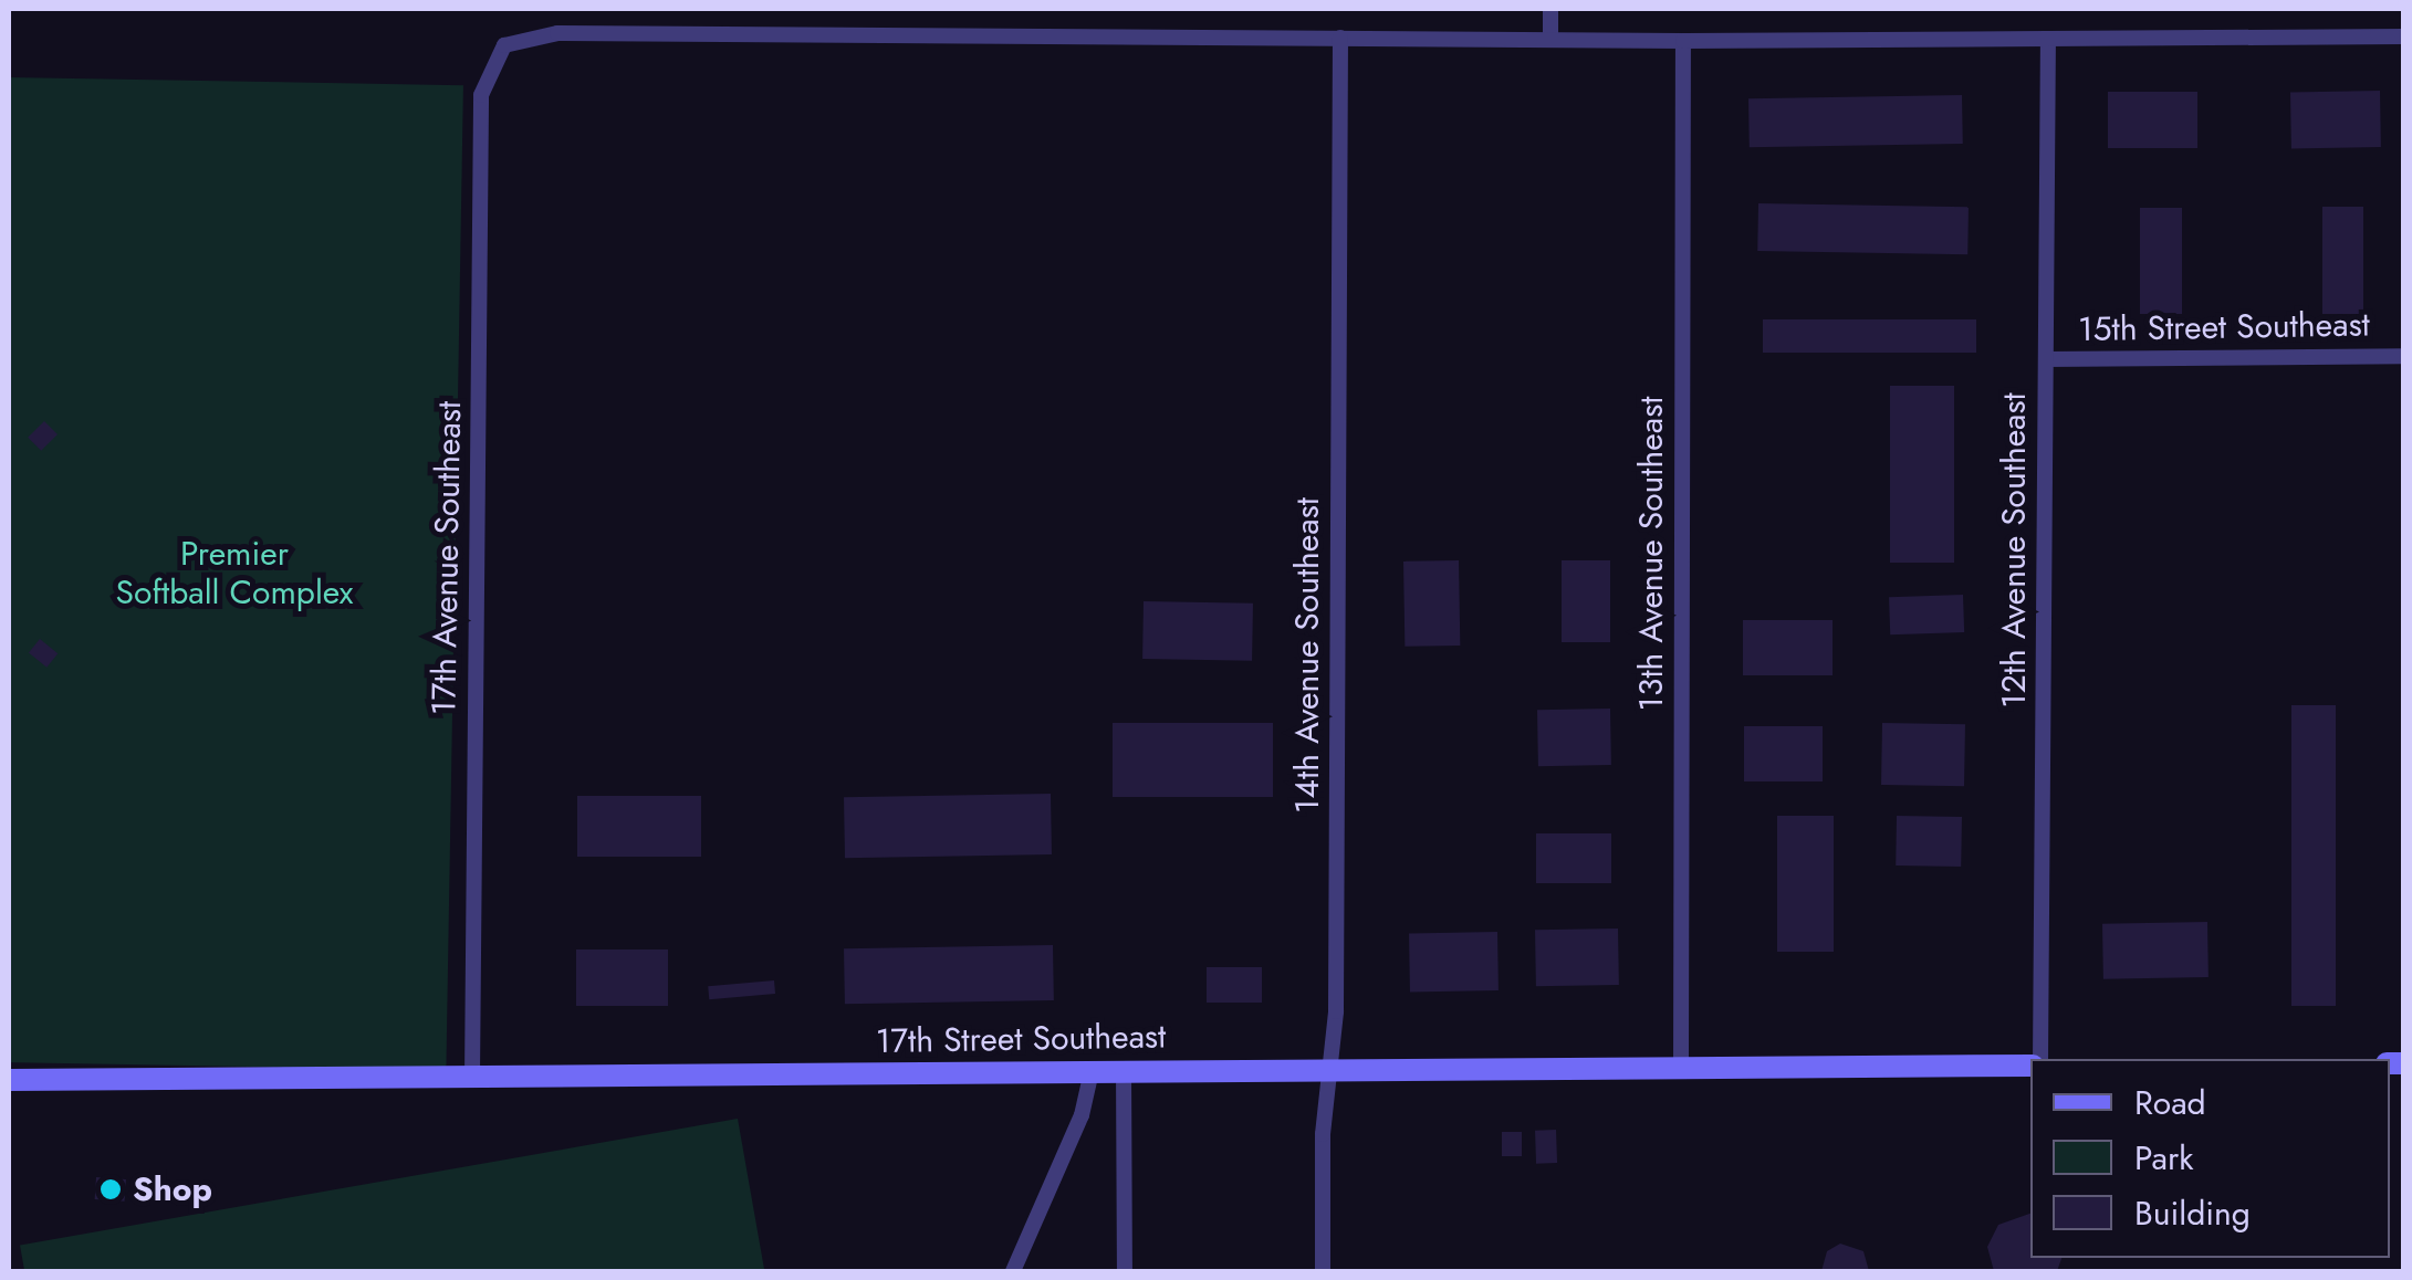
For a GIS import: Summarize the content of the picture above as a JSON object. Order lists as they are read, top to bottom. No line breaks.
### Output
{"streets":{"street":["15th Street Southeast","12th Avenue Southeast","13th Avenue Southeast","17th Avenue Southeast","14th Avenue Southeast","17th Street Southeast"]},"crossings":[["15th Street Southeast","12th Avenue Southeast"],["13th Avenue Southeast","17th Street Southeast"],["17th Avenue Southeast","14th Avenue Southeast"],["17th Avenue Southeast","17th Street Southeast"],["14th Avenue Southeast","17th Street Southeast"]],"parks":["Premier Softball Complex"],"places":["Shop"],"legend":["Road","Park","Building"]}
